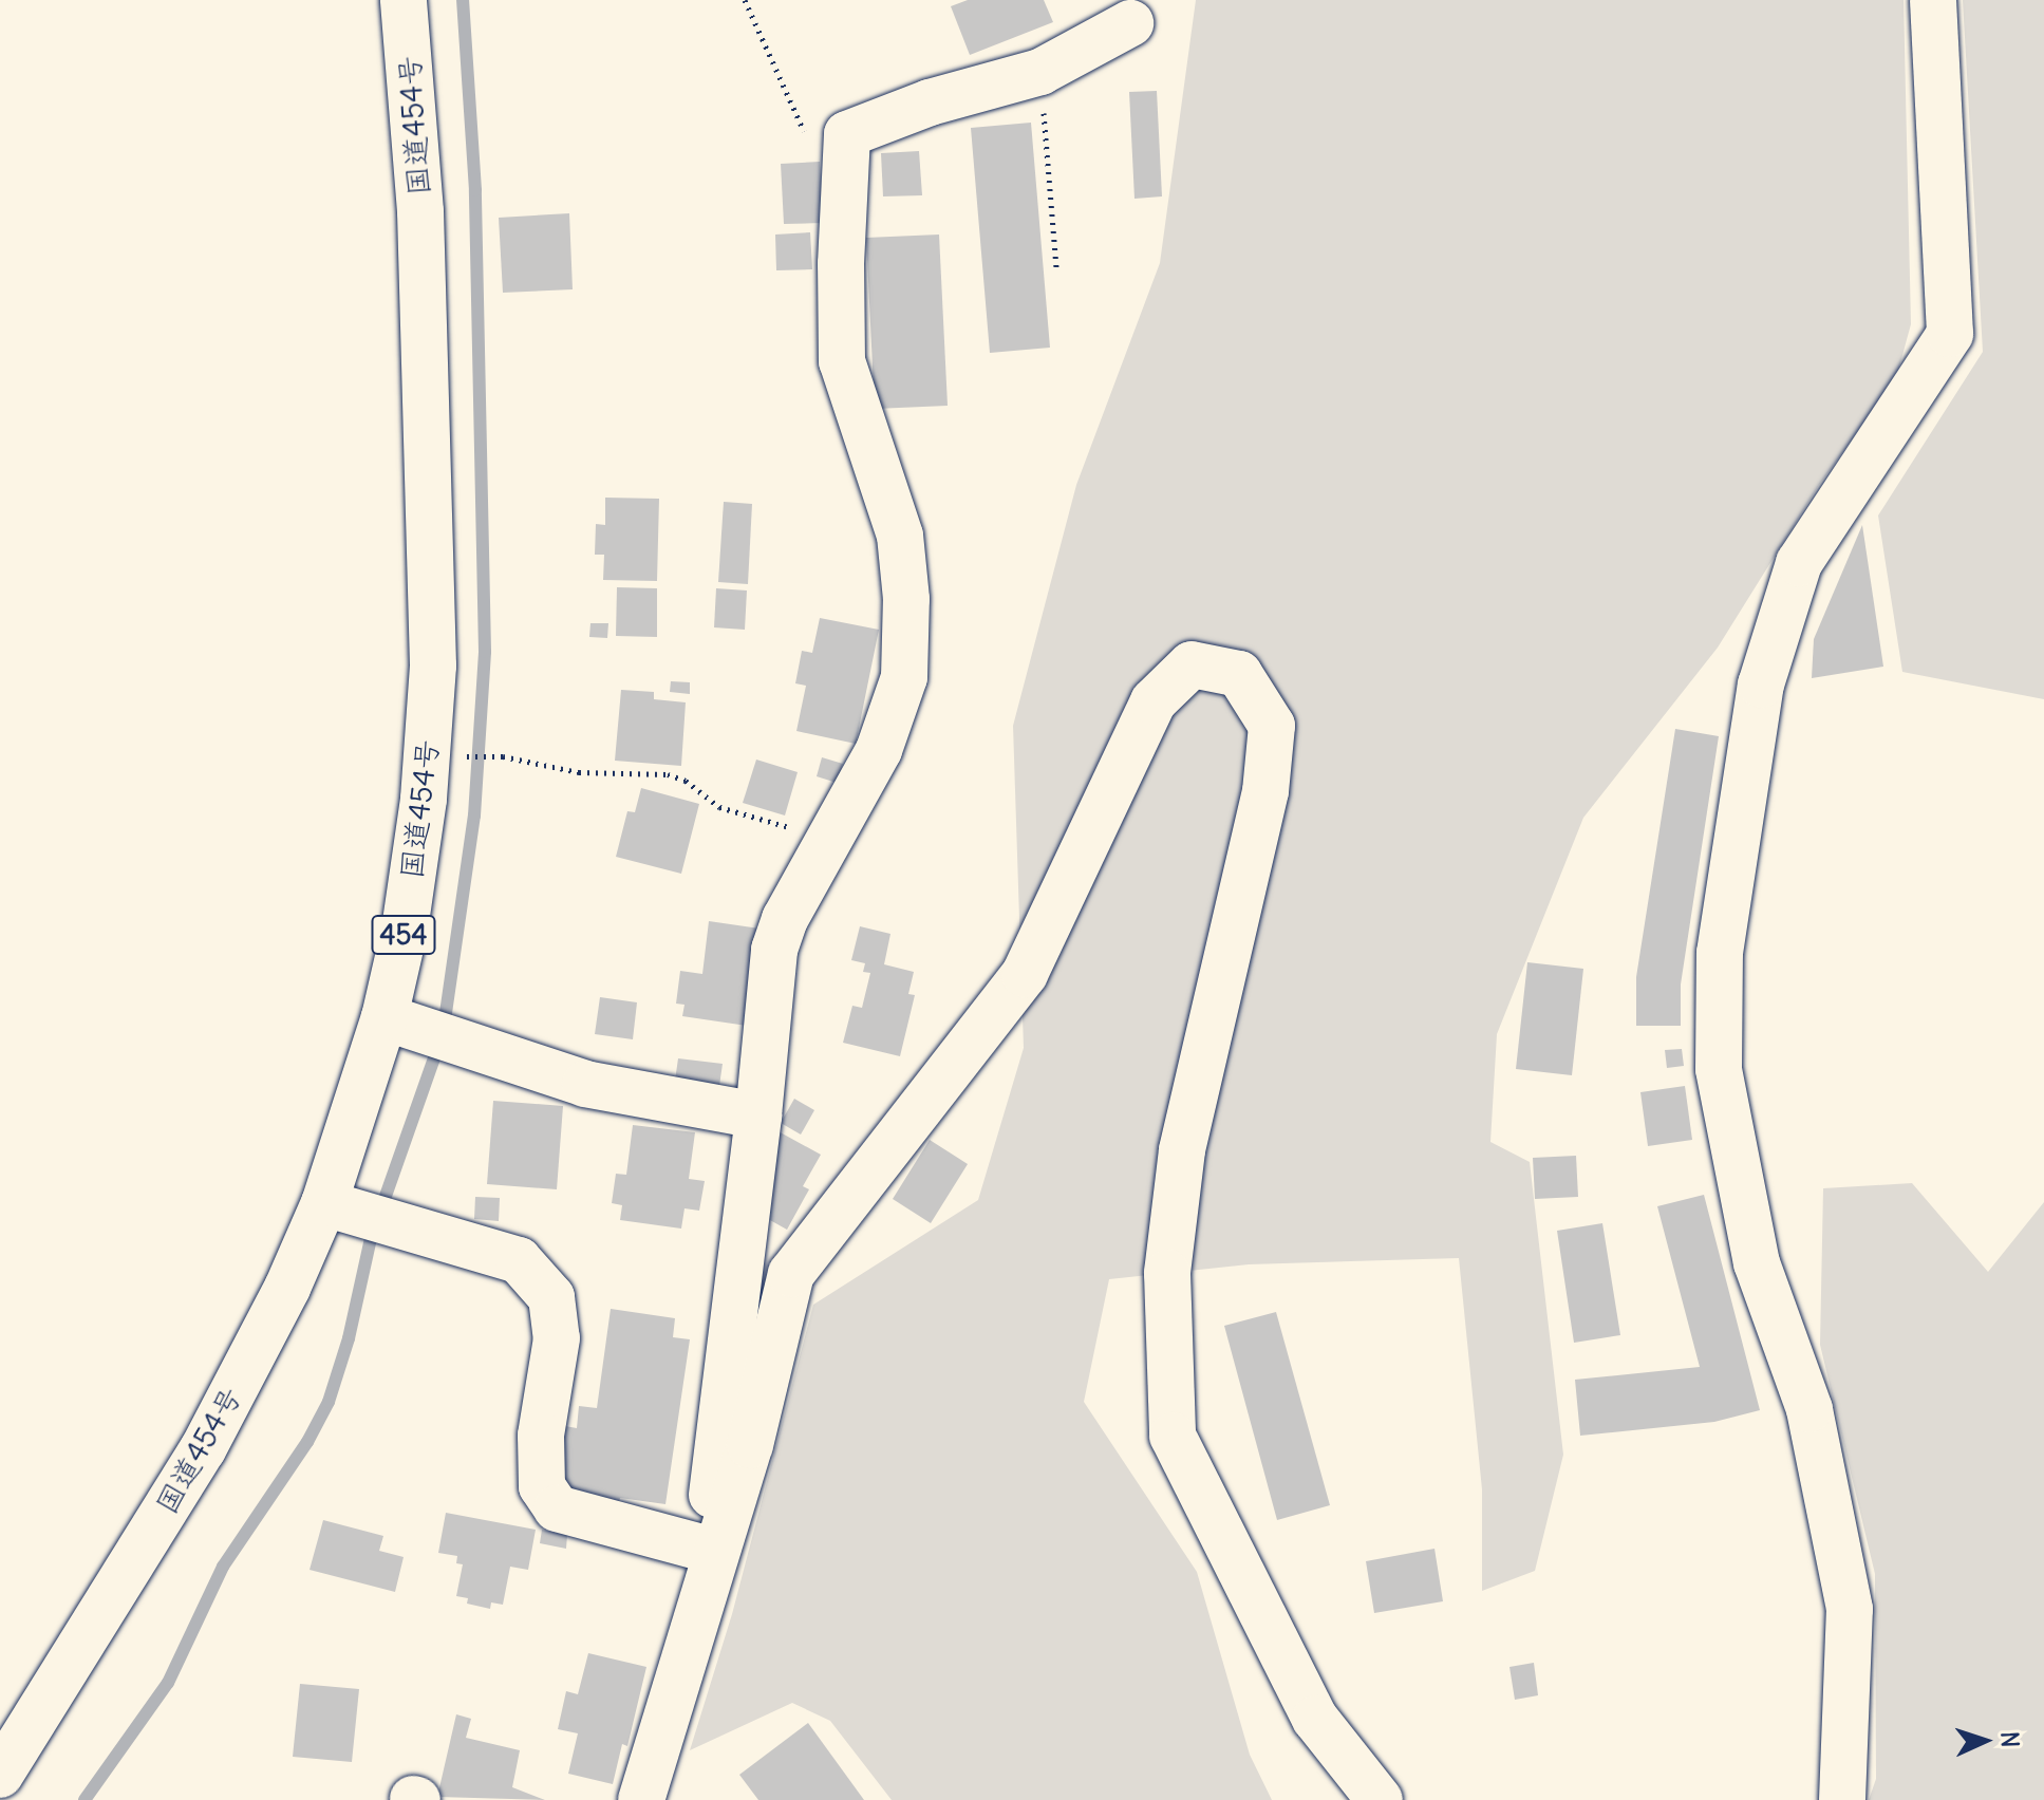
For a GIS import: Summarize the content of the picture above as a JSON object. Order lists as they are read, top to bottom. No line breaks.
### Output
{"streets":{"main road":["国道454号","454"]},"north":"right"}
